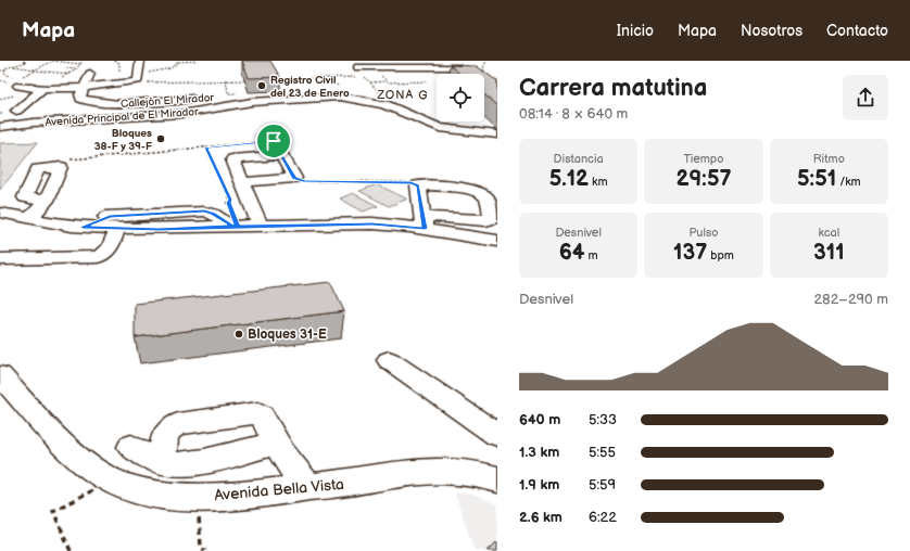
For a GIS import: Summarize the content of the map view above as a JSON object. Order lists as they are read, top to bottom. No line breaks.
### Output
{"streets":{"street":["Callejón El Mirador","Avenida Principal de El Mirador","Avenida Bella Vista"]},"crossings":[["Callejón El Mirador","Avenida Principal de El Mirador"]],"districts":["ZONA G"],"places":["Registro Civil del 23 de Enero","Bloques 38-F y 39-F","Bloques 31-E"],"page":{"header":"Mapa","nav":["Inicio","Mapa","Nosotros","Contacto"],"heading":["Carrera matutina","08:14 · 8 × 640 m"],"stats":[["Distancia","5.12 km"],["Tiempo","29:57"],["Ritmo","5:51 /km"],["Desnivel","64 m"],["Pulso","137 bpm"],["kcal","311"]],"chart":["Desnivel","282–290 m"],"list":[{"name":"640 m","note":"5:33"},{"name":"1.3 km","note":"5:55"},{"name":"1.9 km","note":"5:59"},{"name":"2.6 km","note":"6:22"}]}}
